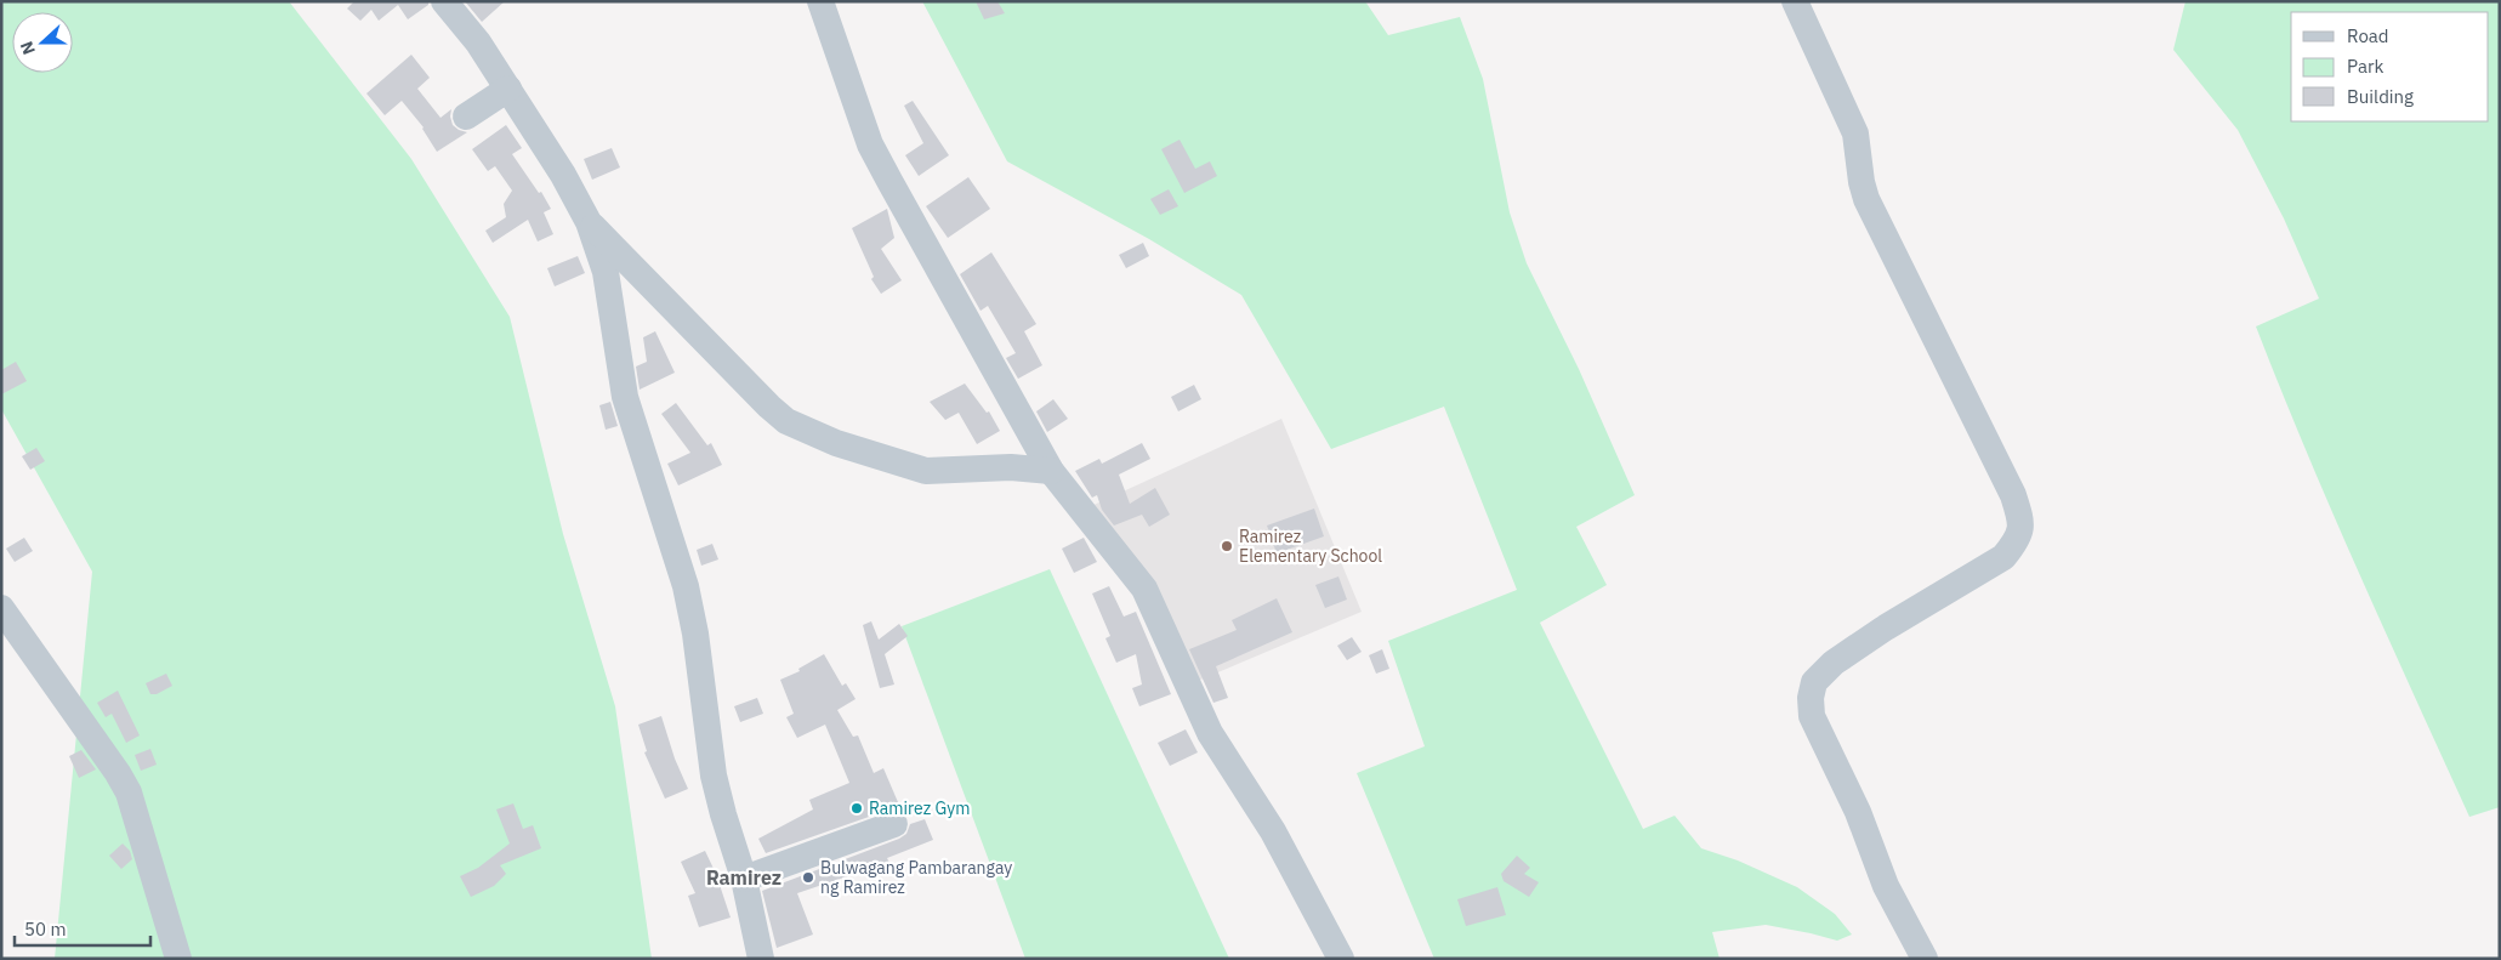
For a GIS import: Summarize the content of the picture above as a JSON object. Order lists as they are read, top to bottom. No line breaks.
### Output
{"districts":["Ramirez"],"places":["Ramirez Elementary School","Ramirez Gym","Bulwagang Pambarangay ng Ramirez"],"legend":["Road","Park","Building"],"scale_bar":"50 m","north":"left"}
